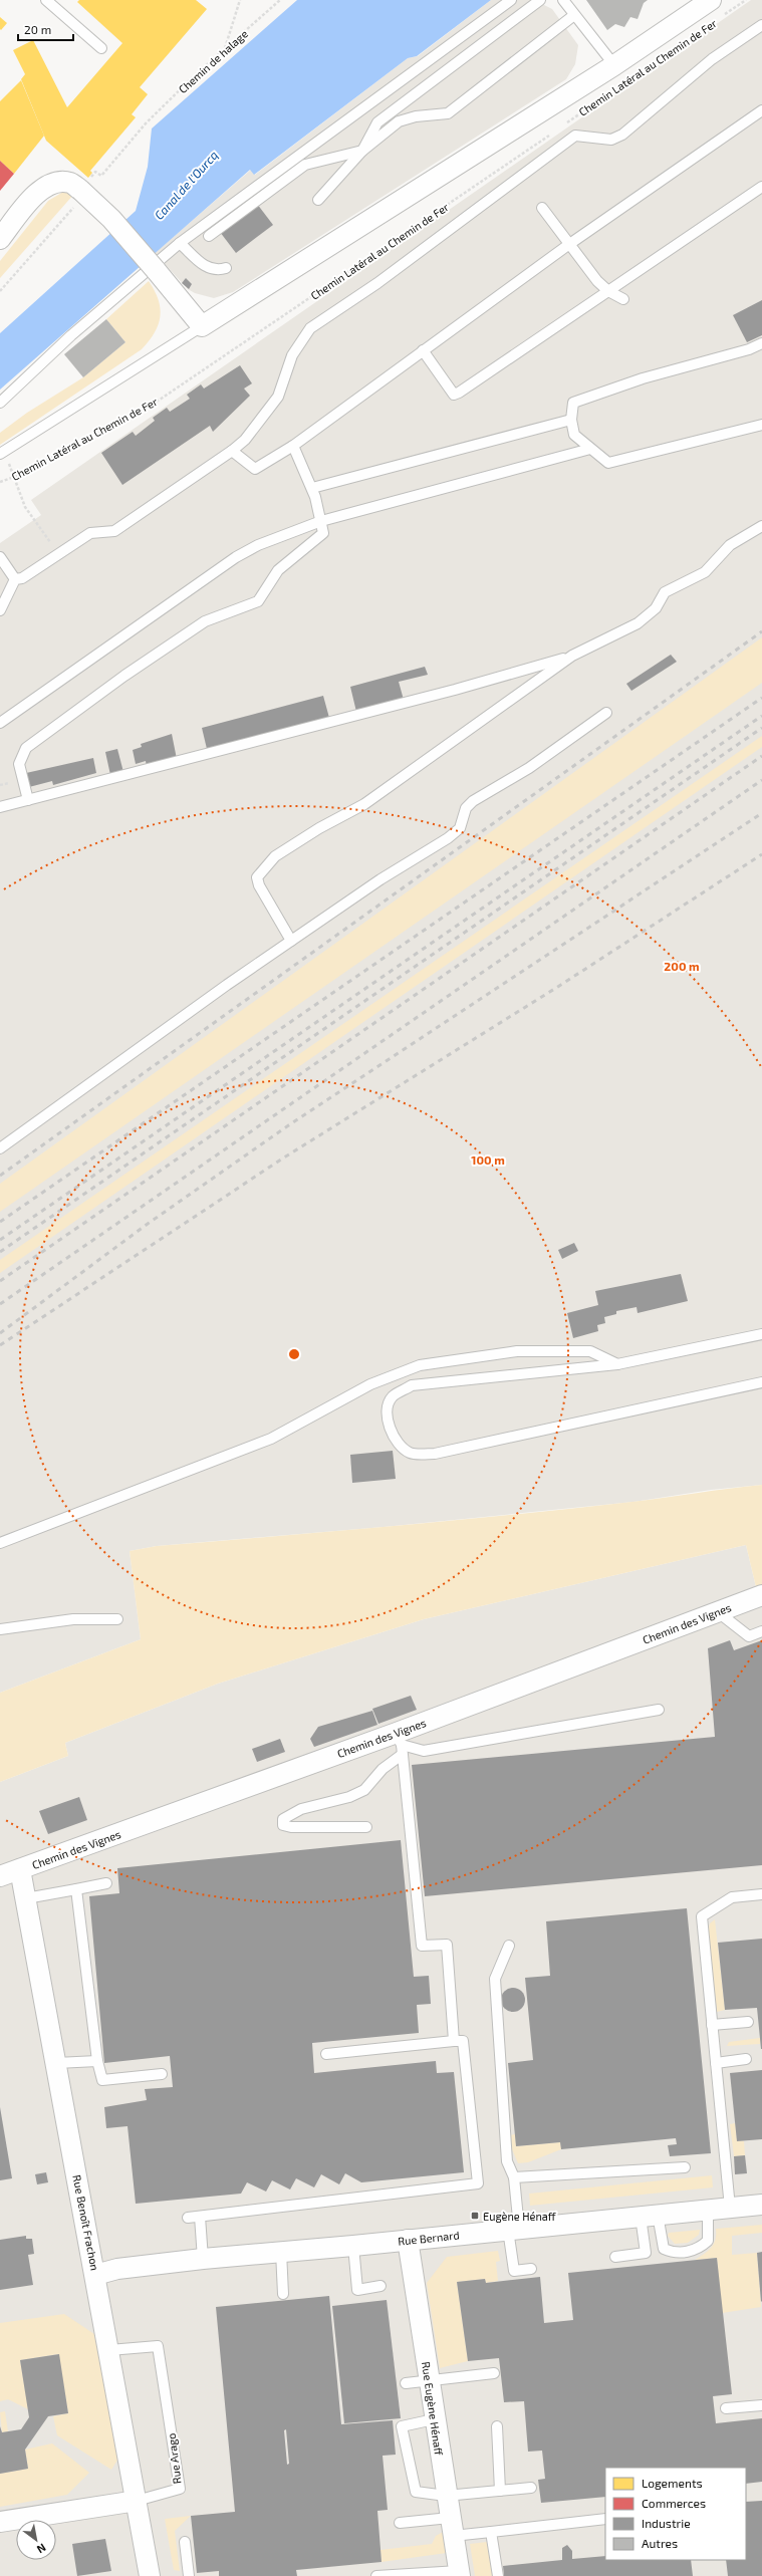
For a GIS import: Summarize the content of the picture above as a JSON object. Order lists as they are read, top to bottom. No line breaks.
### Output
{"streets":{"street":["Chemin Latéral au Chemin de Fer","Chemin des Vignes","Rue Benoît Frachon","Rue Bernard","Rue Eugène Hénaff","Rue Arago"],"path":["Chemin de halage"]},"crossings":[["Chemin des Vignes","Rue Benoît Frachon"],["Rue Benoît Frachon","Rue Bernard"],["Rue Benoît Frachon","Rue Arago"],["Rue Bernard","Rue Eugène Hénaff"]],"water":["Canal de l'Ourcq"],"places":{"transit":["Eugène Hénaff"]},"legend":["Logements","Commerces","Industrie","Autres"],"scale_bar":"20 m","north":"bottom right","rings":["200 m","100 m"]}
